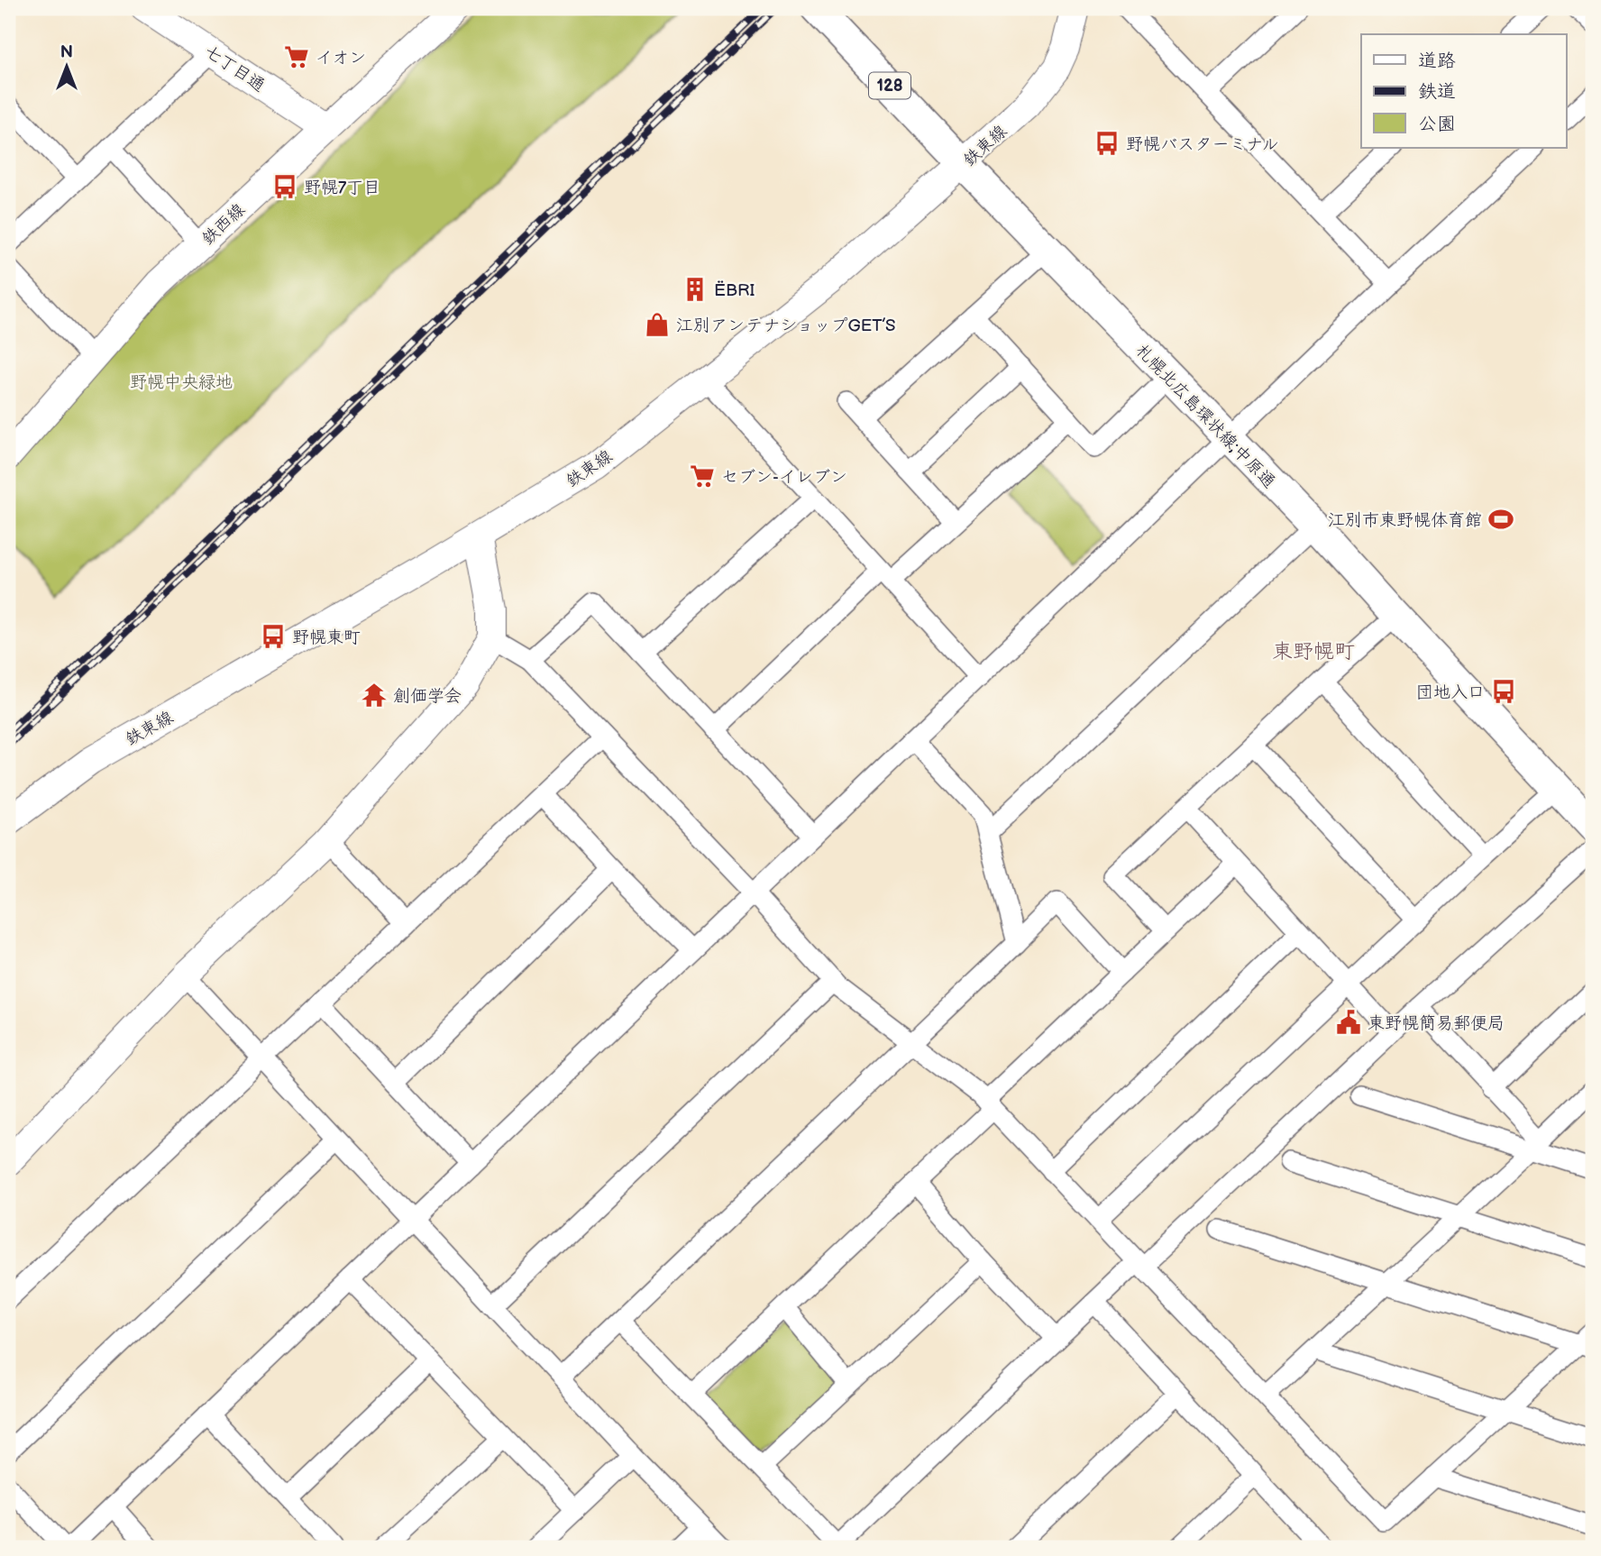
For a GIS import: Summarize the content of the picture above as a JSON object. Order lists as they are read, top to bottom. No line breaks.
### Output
{"streets":{"main road":["128","札幌北広島環状線;中原通"],"street":["七丁目通","鉄東線","鉄西線"]},"crossings":[["七丁目通","鉄西線"],["鉄東線","札幌北広島環状線;中原通"]],"districts":["東野幌町"],"parks":["野幌中央緑地"],"places":{"supermarket":["イオン","セブン-イレブン"],"bus stop":["野幌バスターミナル","野幌7丁目","野幌東町","団地入口"],"building":["ËBRI"],"shop":["江別アンテナショップGET’S"],"sports":["江別市東野幌体育館"],"temple":["創価学会"],"public building":["東野幌簡易郵便局"]},"legend":["道路","鉄道","公園"],"north":"top"}
